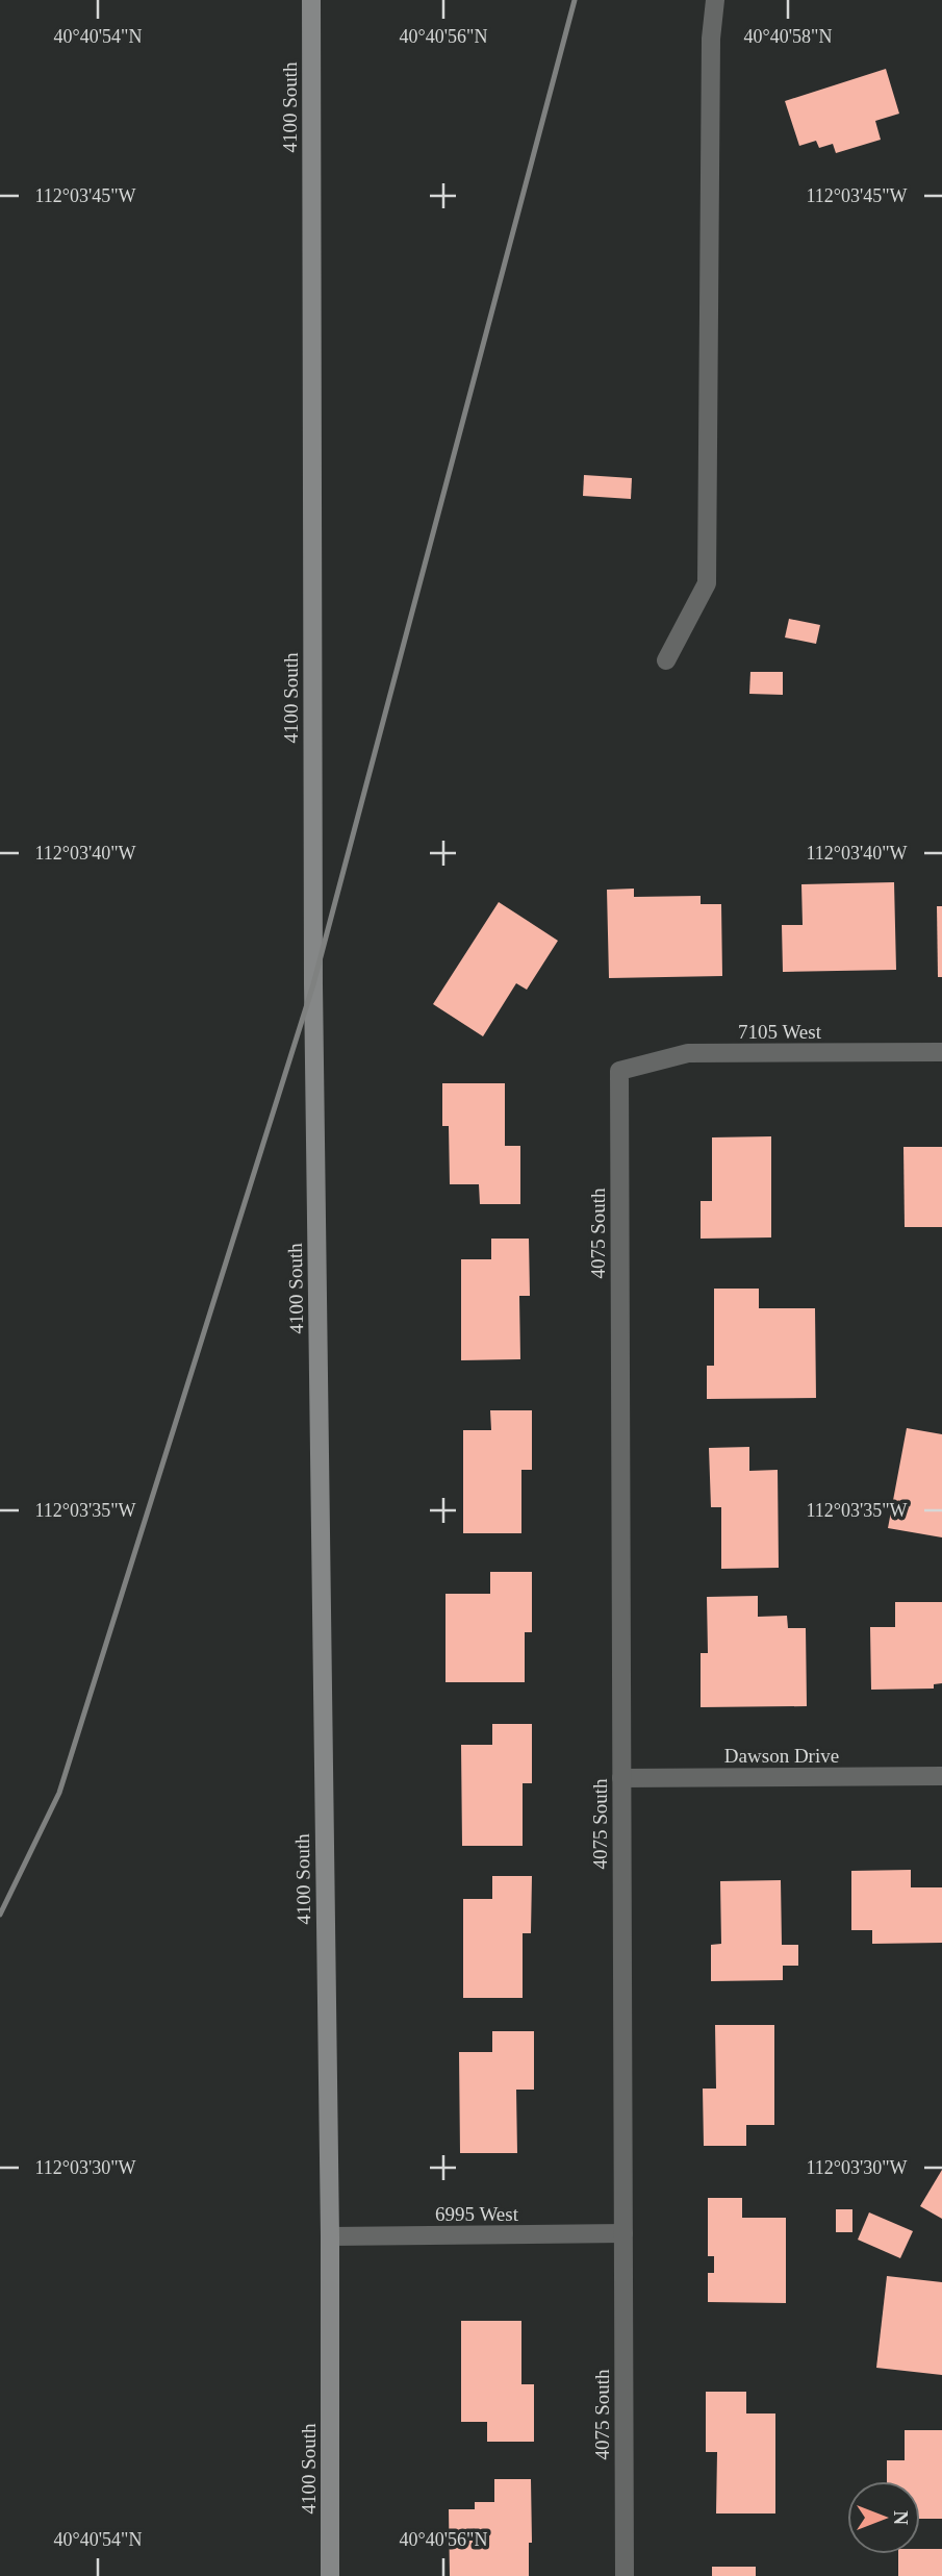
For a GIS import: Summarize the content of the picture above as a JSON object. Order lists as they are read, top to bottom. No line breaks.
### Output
{"streets":{"main road":["4100 South"],"street":["7105 West","4075 South","Dawson Drive","6995 West"]},"crossings":[["4100 South","6995 West"],["7105 West","4075 South"],["4075 South","Dawson Drive"],["4075 South","6995 West"]],"north":"right","coordinates":["40°40'54\"N","40°40'56\"N","40°40'58\"N","112°03'45\"W","112°03'40\"W","112°03'35\"W","112°03'30\"W"]}
